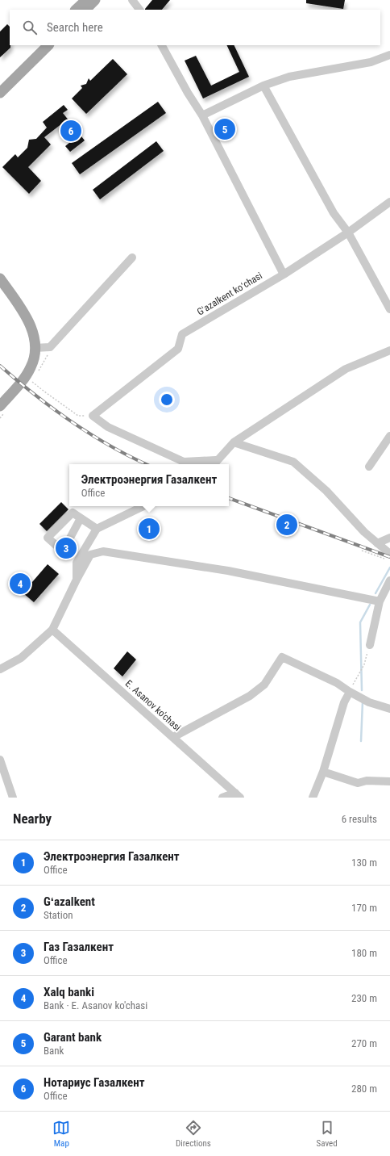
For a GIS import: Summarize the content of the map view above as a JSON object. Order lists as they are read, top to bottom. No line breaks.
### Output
{"streets":{"street":["Gʻazalkent koʻchasi","E. Asanov ko'chasi"]},"page":{"search":"Search here","pins":["5","6","2","1","3","4"],"popup":["Электроэнергия Газалкент","Office"],"heading":["Nearby","6 results"],"list":[{"mark":"1","name":"Электроэнергия Газалкент","note":"Office","value":"130 m"},{"mark":"2","name":"Gʻazalkent","note":"Station","value":"170 m"},{"mark":"3","name":"Газ Газалкент","note":"Office","value":"180 m"},{"mark":"4","name":"Xalq banki","note":"Bank · E. Asanov ko'chasi","value":"230 m"},{"mark":"5","name":"Garant bank","note":"Bank","value":"270 m"},{"mark":"6","name":"Нотариус Газалкент","note":"Office","value":"280 m"}],"nav":["Map","Directions","Saved"]}}
